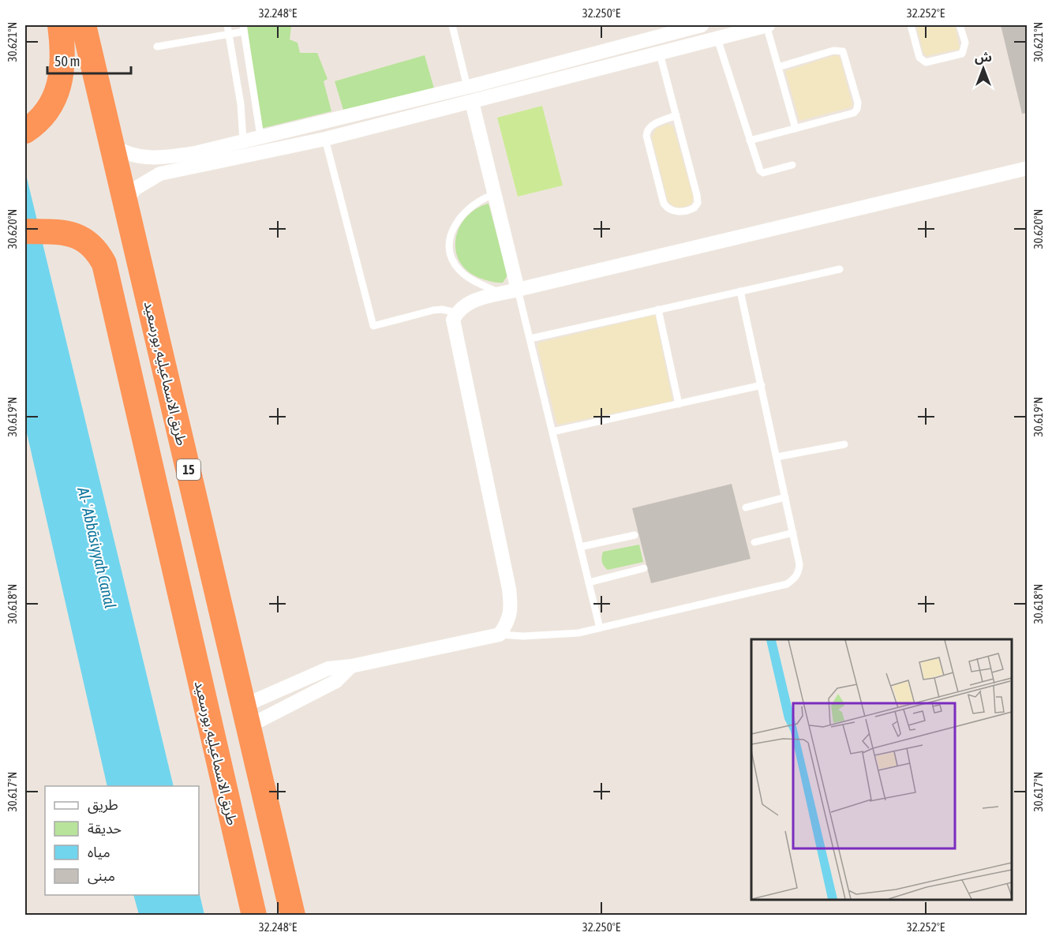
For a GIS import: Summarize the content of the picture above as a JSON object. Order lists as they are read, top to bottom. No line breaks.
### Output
{"streets":{"highway":["طريق الاسماعيليه, بورسعيد","15"]},"water":["Al-ʿAbbāsiyyah Canal"],"legend":["طريق","حديقة","مياه","مبنى"],"scale_bar":"50 m","north":"top","coordinates":["32.248°E","32.250°E","32.252°E","30.621°N","30.620°N","30.619°N","30.618°N","30.617°N"]}
